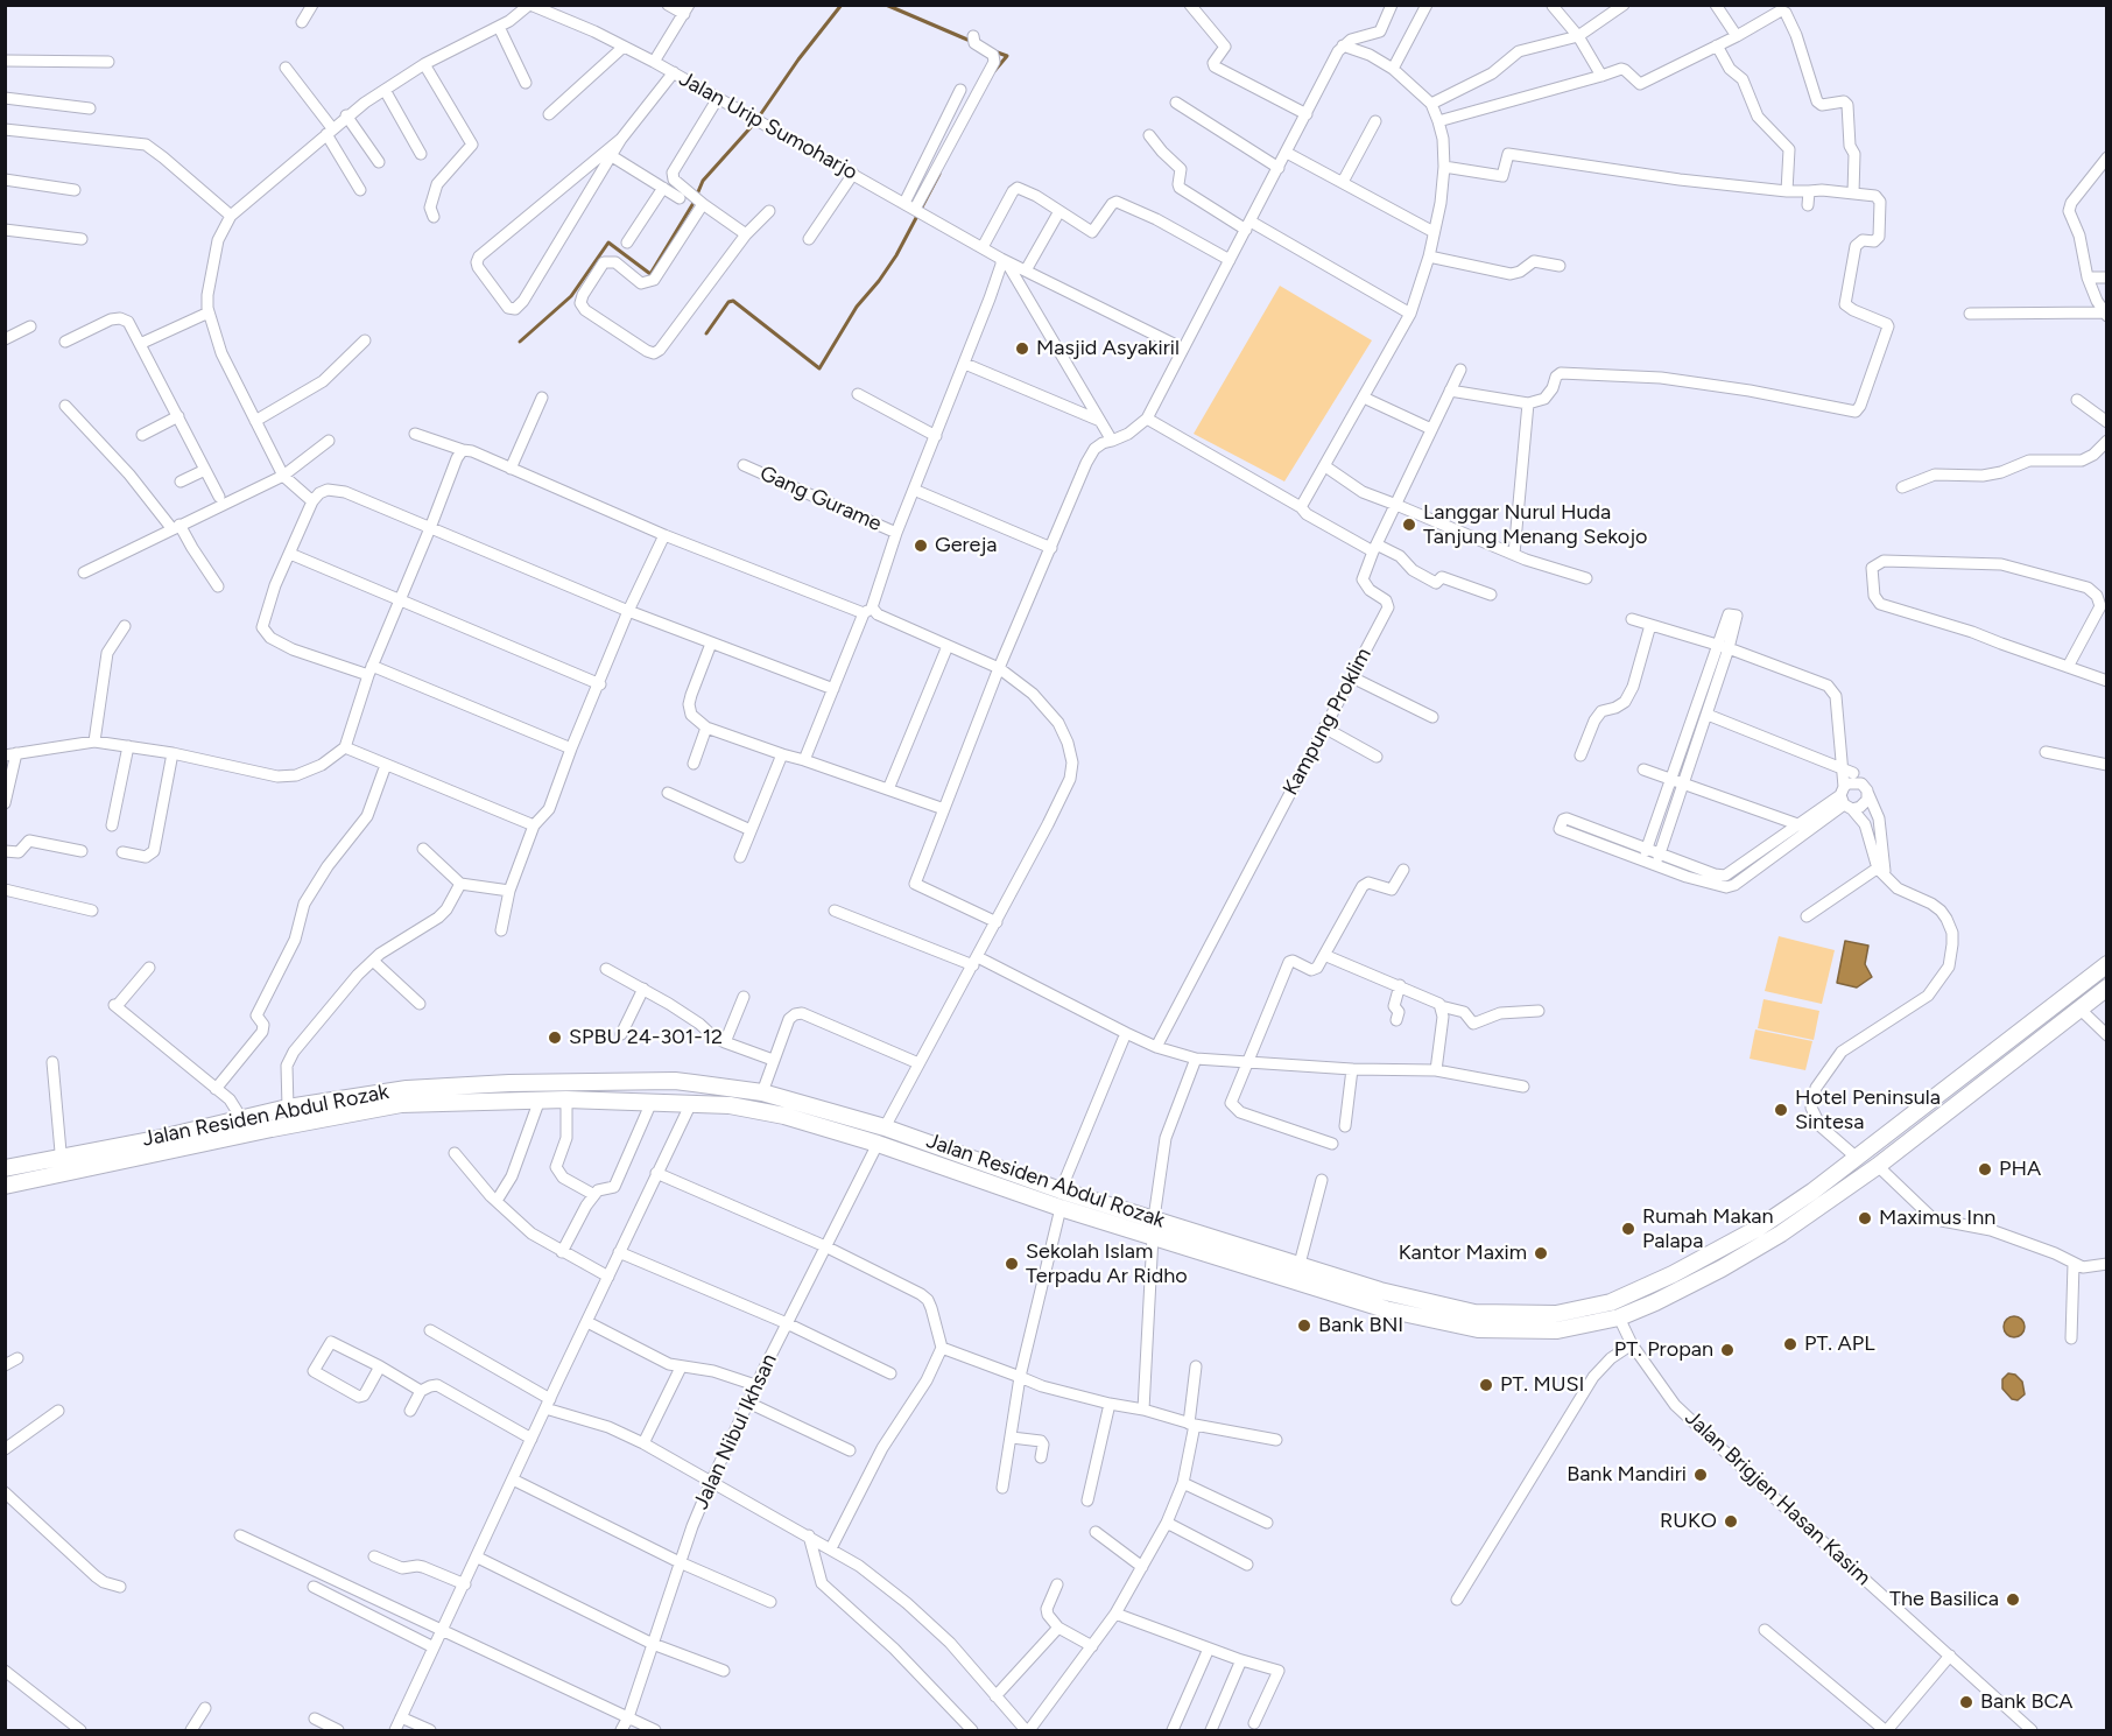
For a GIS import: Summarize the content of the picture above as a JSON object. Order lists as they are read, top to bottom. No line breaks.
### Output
{"streets":{"highway":["Jalan Residen Abdul Rozak","Jalan Brigjen Hasan Kasim"],"street":["Jalan Urip Sumoharjo","Gang Gurame","Kampung Proklim","Jalan Nibul Ikhsan"]},"crossings":[["Jalan Residen Abdul Rozak","Jalan Nibul Ikhsan"],["Jalan Residen Abdul Rozak","Jalan Brigjen Hasan Kasim"]],"places":["Masjid Asyakiril","Langgar Nurul Huda Tanjung Menang Sekojo","Gereja","SPBU 24-301-12","Hotel Peninsula Sintesa","PHA","Maximus Inn","Rumah Makan Palapa","Kantor Maxim","Sekolah Islam Terpadu Ar Ridho","Bank BNI","PT. APL","PT. Propan","PT. MUSI","Bank Mandiri","RUKO","The Basilica","Bank BCA"]}
